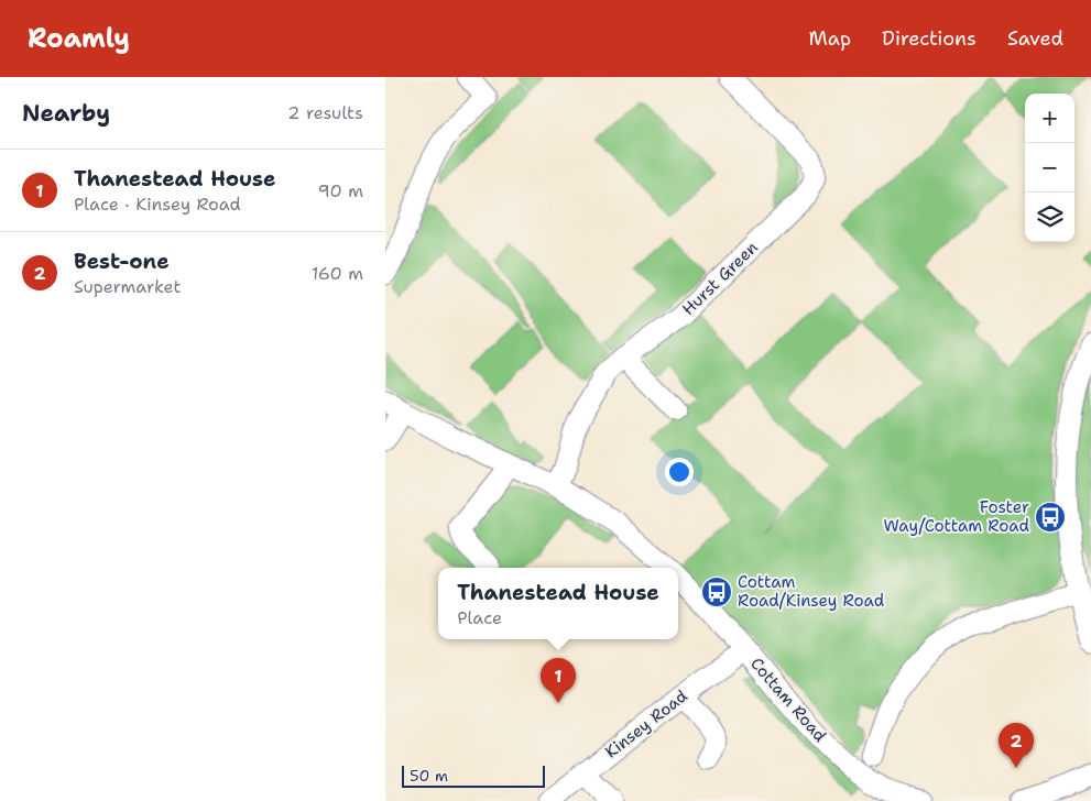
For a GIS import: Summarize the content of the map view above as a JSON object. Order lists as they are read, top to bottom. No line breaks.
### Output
{"streets":{"street":["Hurst Green","Cottam Road","Kinsey Road"]},"crossings":[["Hurst Green","Cottam Road"],["Cottam Road","Kinsey Road"]],"places":{"bus stop":["Foster Way/Cottam Road","Cottam Road/Kinsey Road"]},"scale_bar":"50 m","page":{"header":"Roamly","nav":["Map","Directions","Saved"],"heading":["Nearby","2 results"],"map_buttons":["+","−"],"list":[{"mark":"1","name":"Thanestead House","note":"Place · Kinsey Road","value":"90 m"},{"mark":"2","name":"Best-one","note":"Supermarket","value":"160 m"}],"popup":["Thanestead House","Place"],"pins":["1","2"],"scale":"50 m"}}
